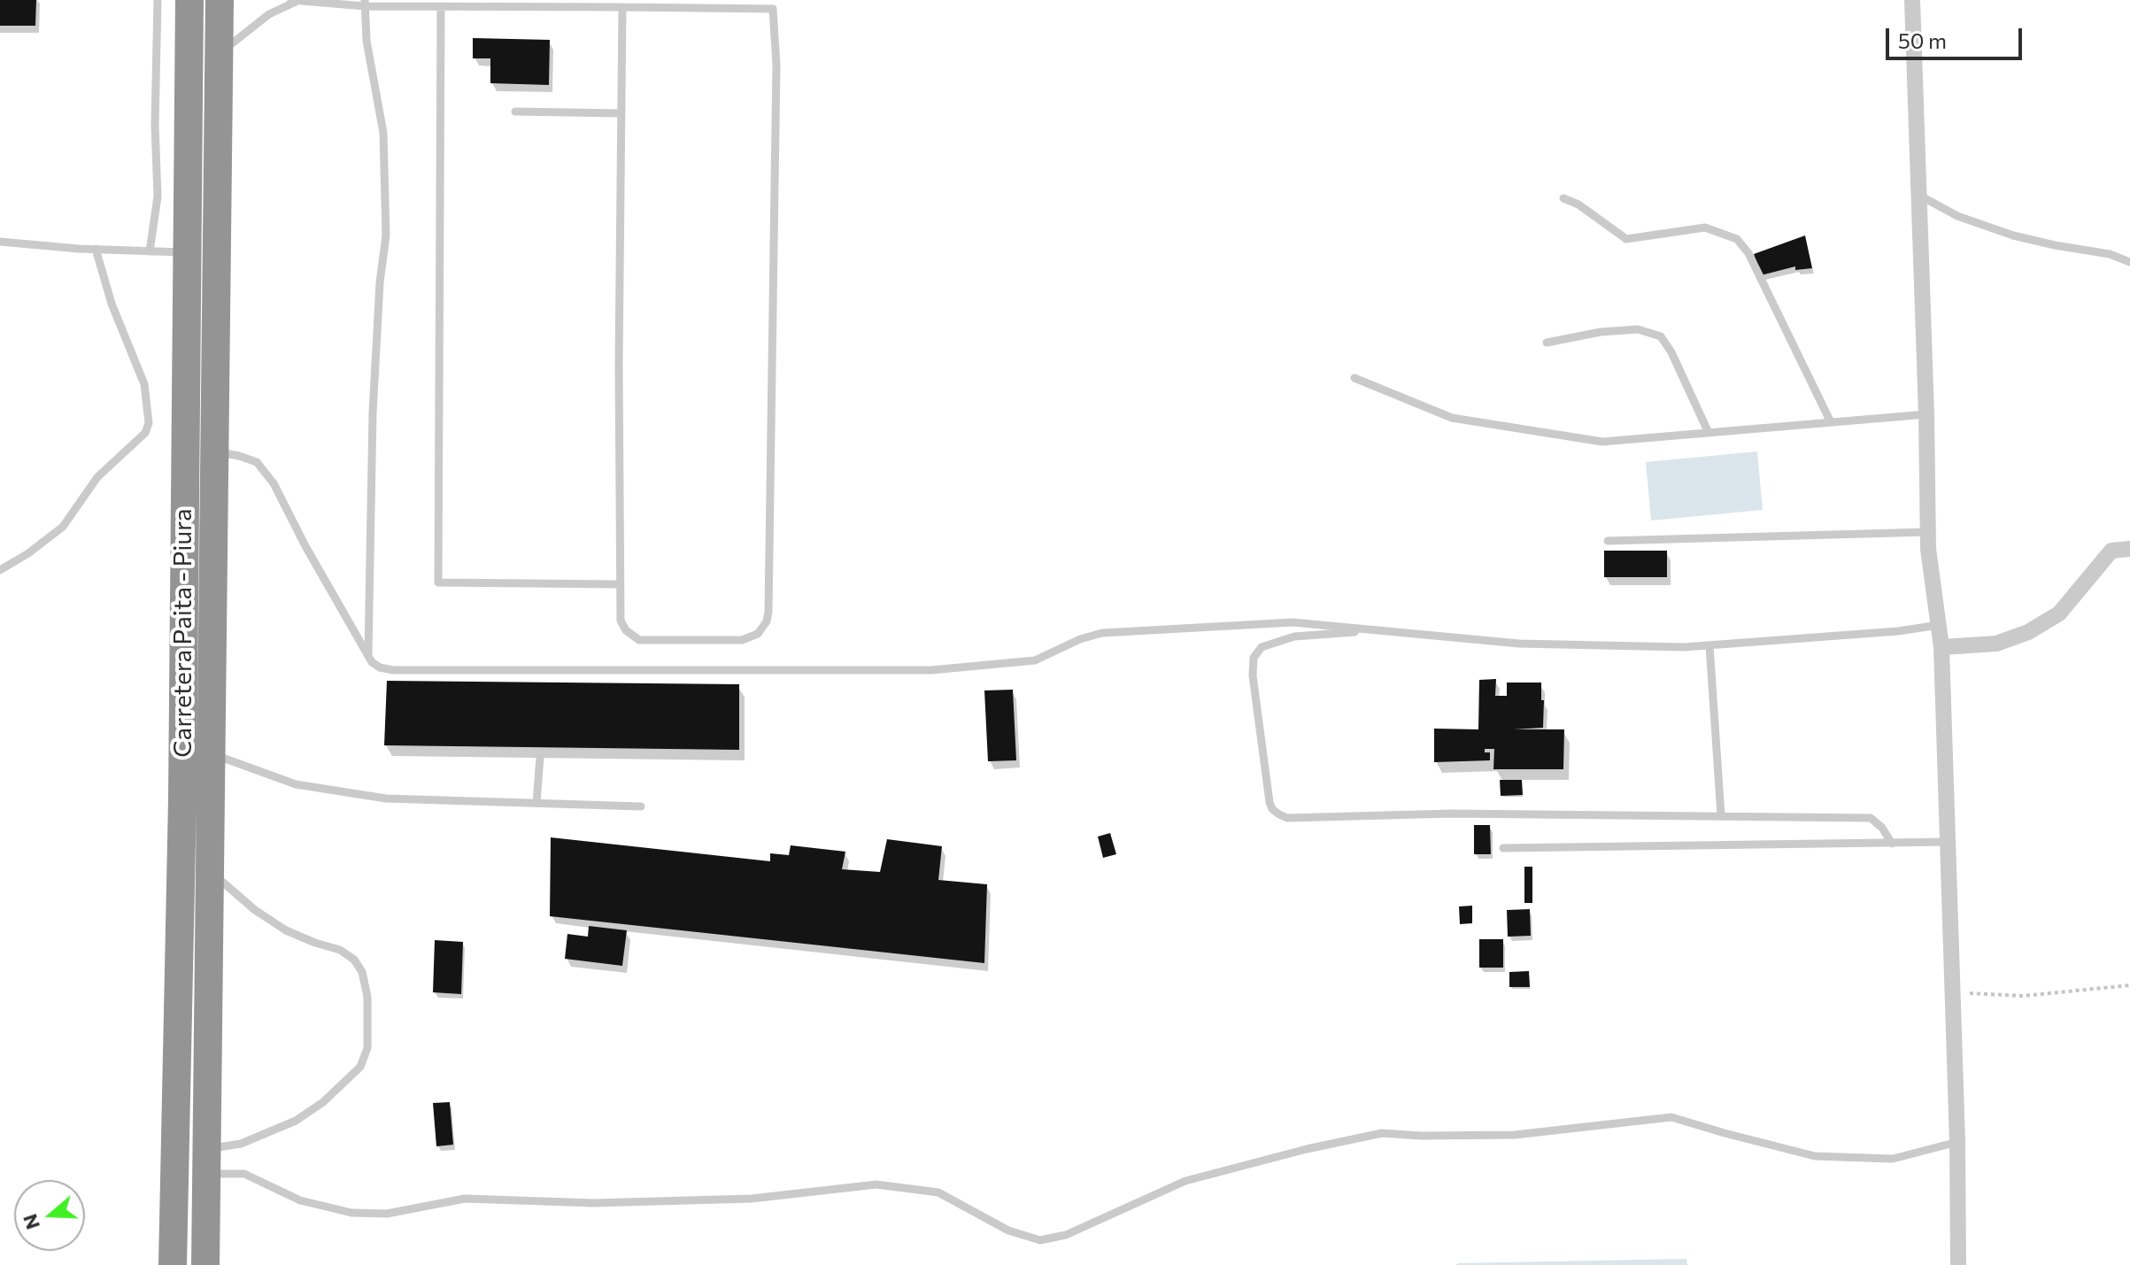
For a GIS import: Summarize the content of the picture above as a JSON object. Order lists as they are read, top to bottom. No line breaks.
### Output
{"streets":{"highway":["Carretera Paita - Piura"]},"scale_bar":"50 m","north":"left"}
